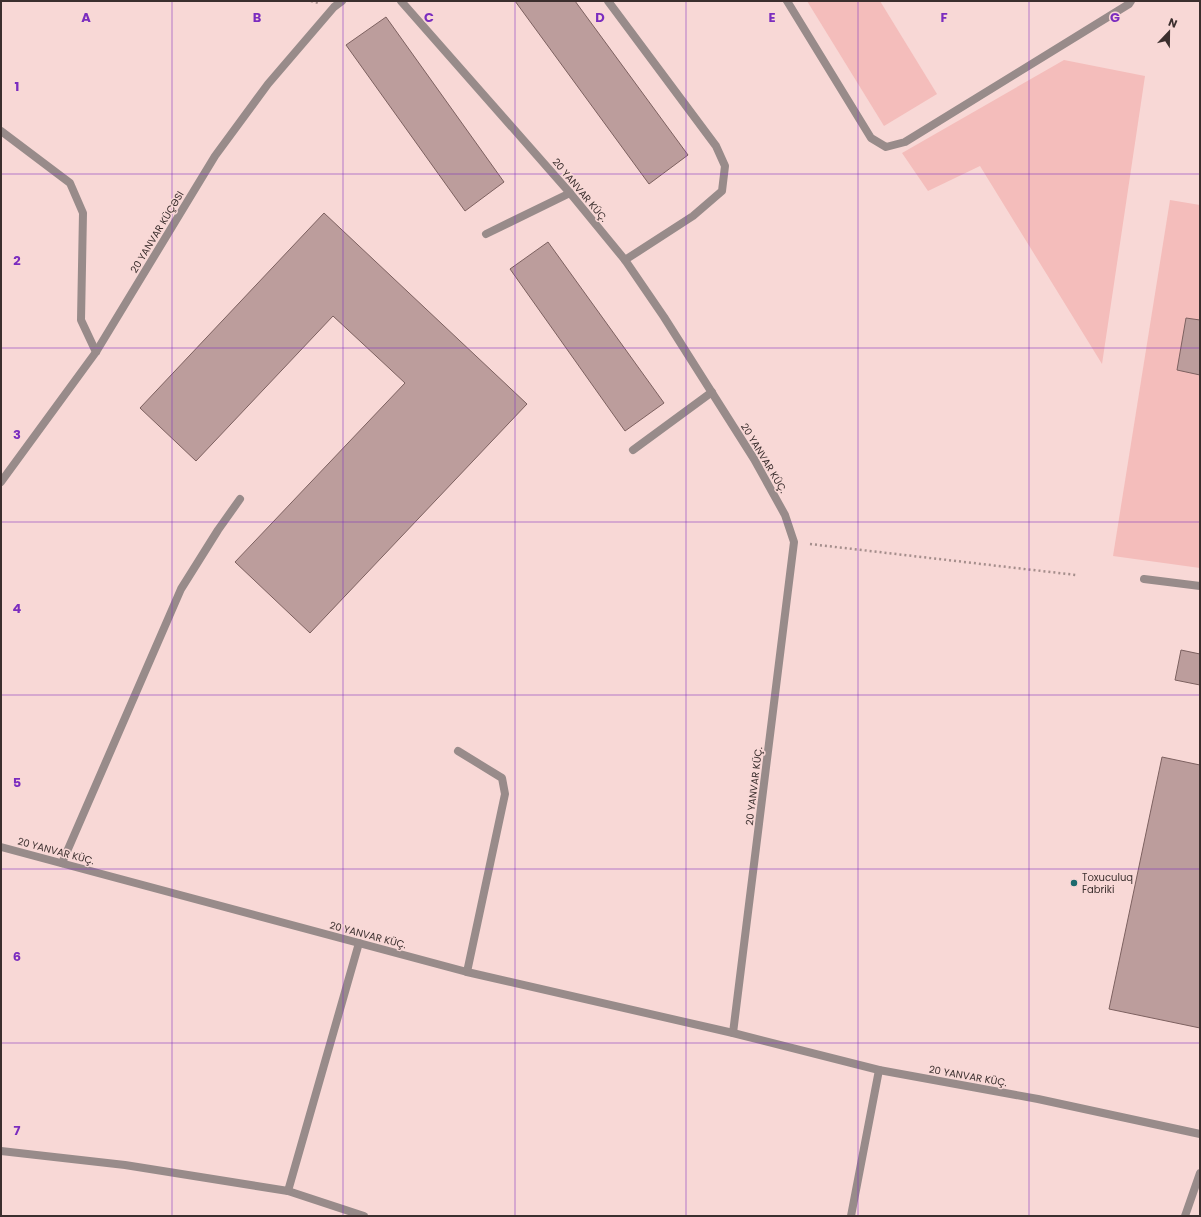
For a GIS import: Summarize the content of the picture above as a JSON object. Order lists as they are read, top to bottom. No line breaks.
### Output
{"streets":{"street":["20 YANVAR KÜÇ.","20 YANVAR KÜÇƏSI"]},"places":["Toxuculuq Fabriki"],"north":"top","grid":{"columns":["A","B","C","D","E","F","G"],"rows":["1","2","3","4","5","6","7"]}}
